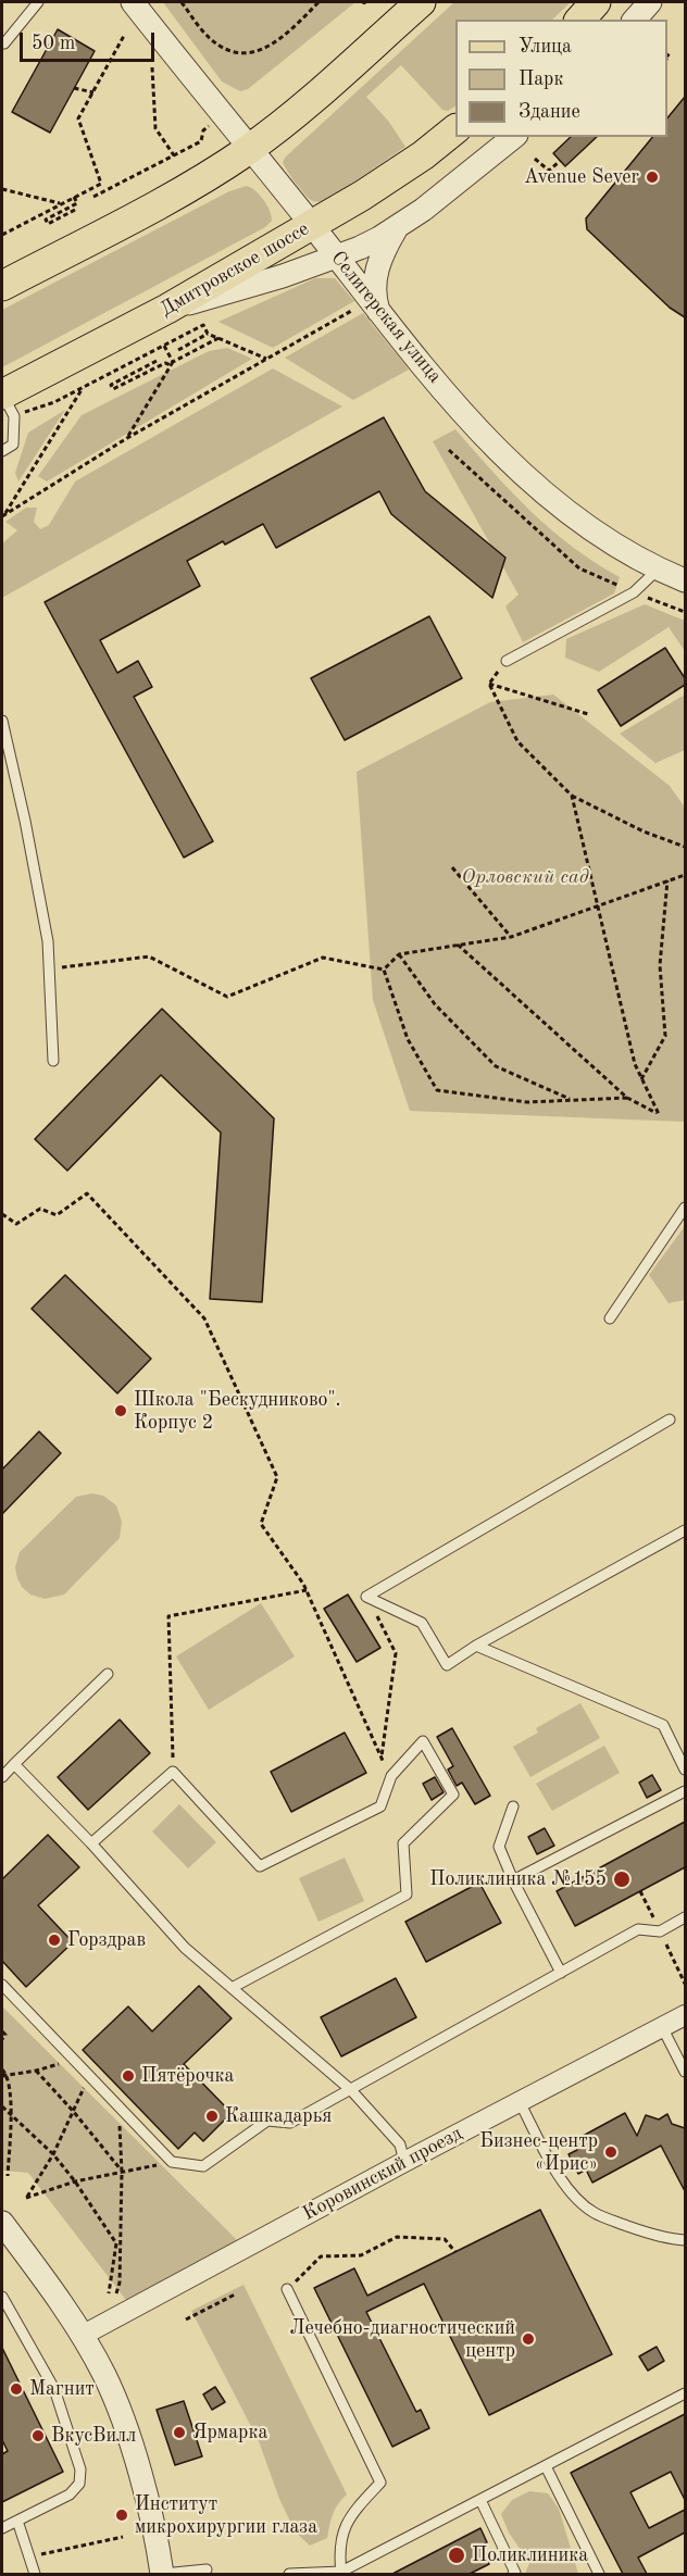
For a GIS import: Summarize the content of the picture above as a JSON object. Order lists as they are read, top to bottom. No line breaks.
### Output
{"streets":{"main road":["Дмитровское шоссе"],"street":["Селигерская улица","Коровинский проезд"]},"crossings":[["Дмитровское шоссе","Селигерская улица"]],"parks":["Орловский сад"],"places":["Avenue Sever","Школа \"Бескудниково\". Корпус 2","Поликлиника №155","Горздрав","Пятёрочка","Кашкадарья","Бизнес-центр «Ирис»","Лечебно-диагностический центр","Магнит","Ярмарка","ВкусВилл","Институт микрохирургии глаза","Поликлиника"],"legend":["Улица","Парк","Здание"],"scale_bar":"50 m"}
